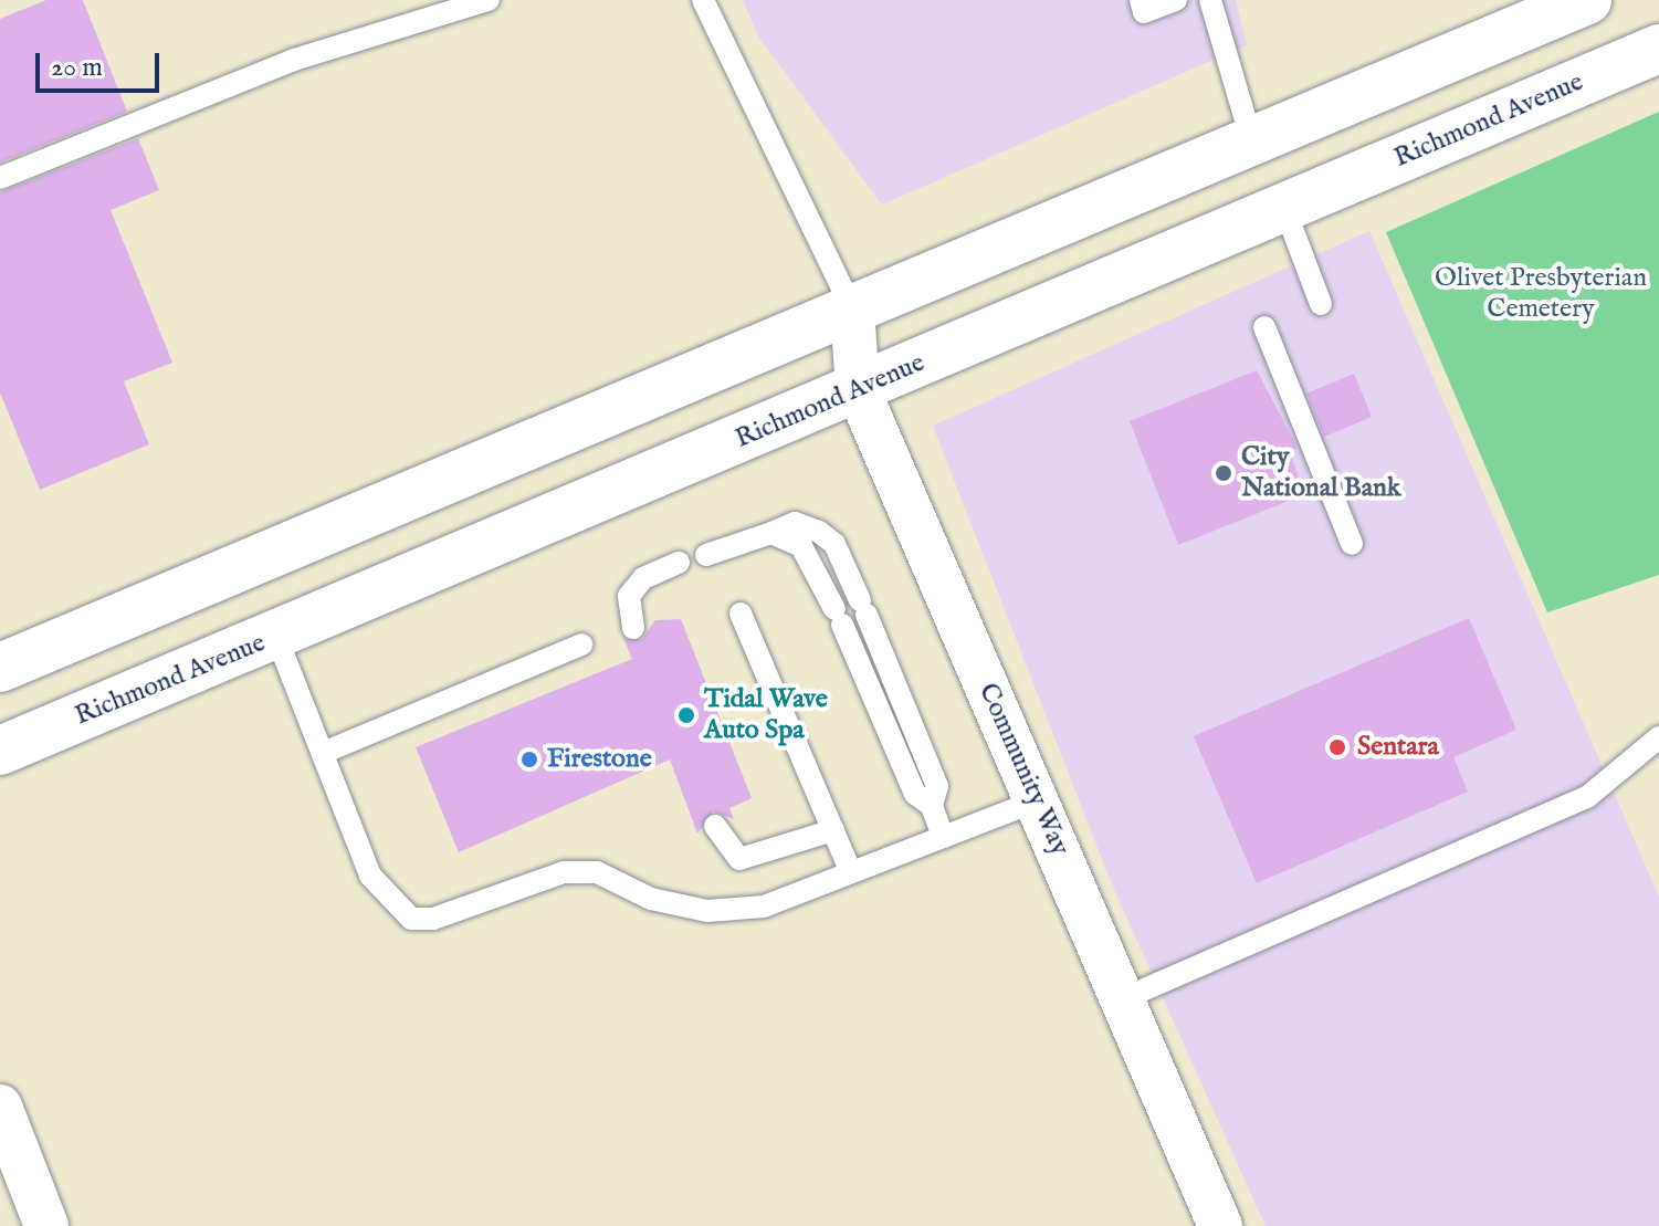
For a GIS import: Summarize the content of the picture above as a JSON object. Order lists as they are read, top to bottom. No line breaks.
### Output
{"streets":{"main road":["Richmond Avenue"],"street":["Community Way"]},"crossings":[["Richmond Avenue","Community Way"]],"parks":["Olivet Presbyterian Cemetery"],"places":["City National Bank","Tidal Wave Auto Spa","Sentara","Firestone"],"scale_bar":"20 m"}
